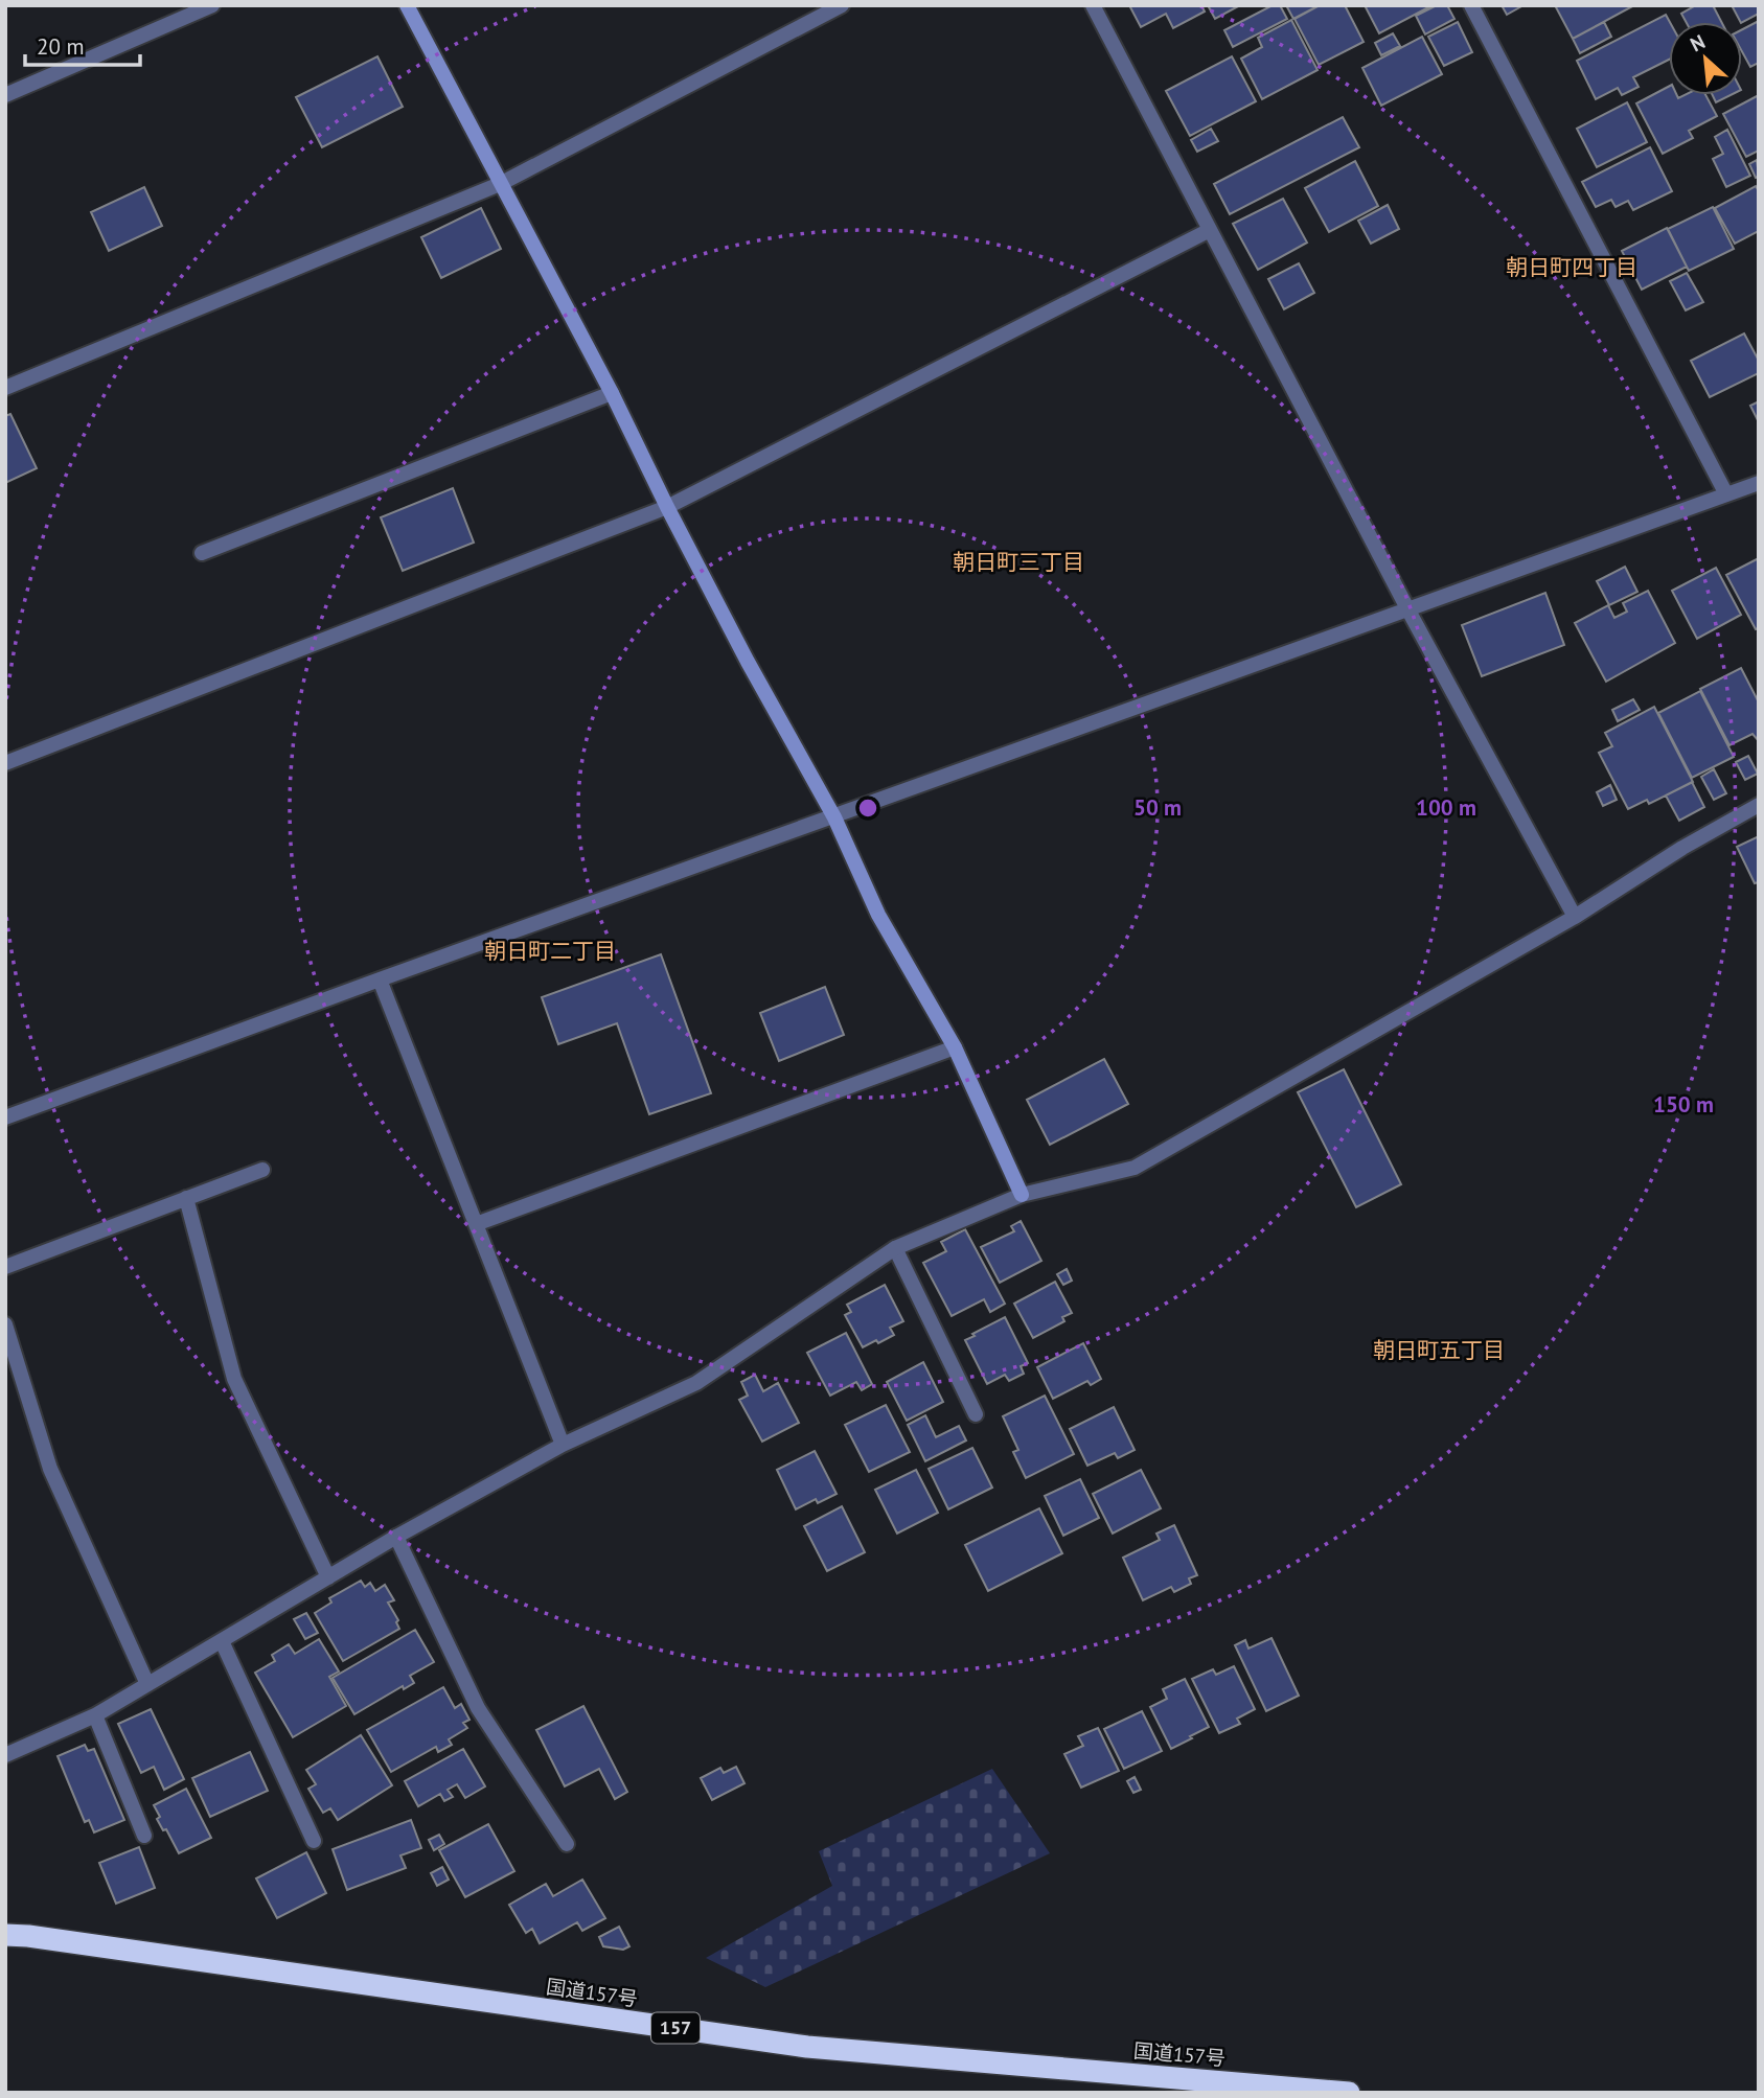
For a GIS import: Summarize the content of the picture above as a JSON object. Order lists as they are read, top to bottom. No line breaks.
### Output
{"streets":{"highway":["国道157号","157"]},"districts":["朝日町四丁目","朝日町三丁目","朝日町二丁目","朝日町五丁目"],"scale_bar":"20 m","north":"top left","rings":["50 m","100 m","150 m"]}
